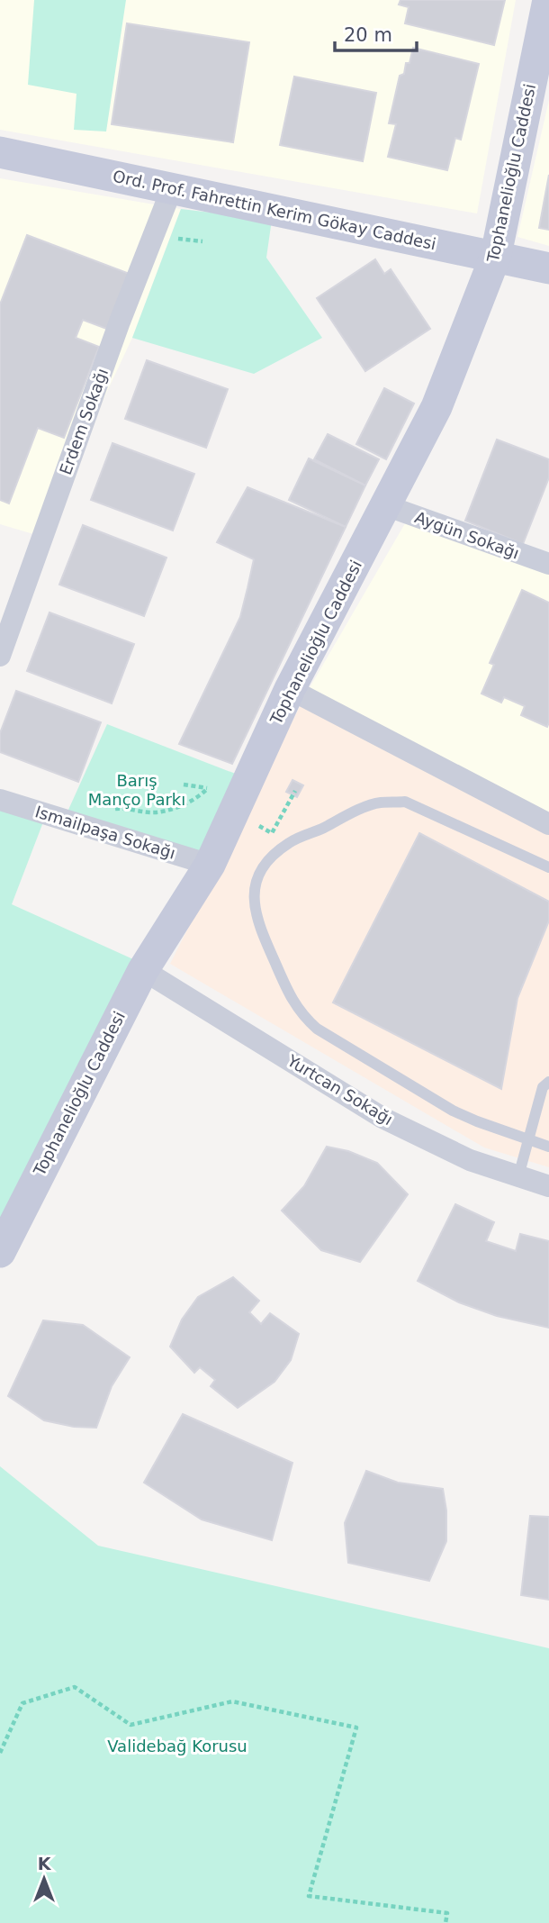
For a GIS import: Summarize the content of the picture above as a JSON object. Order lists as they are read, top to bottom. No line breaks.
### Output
{"streets":{"main road":["Tophanelioğlu Caddesi","Ord. Prof. Fahrettin Kerim Gökay Caddesi"],"street":["Erdem Sokağı","Aygün Sokağı","Ismailpaşa Sokağı","Yurtcan Sokağı"]},"crossings":[["Tophanelioğlu Caddesi","Ord. Prof. Fahrettin Kerim Gökay Caddesi"],["Tophanelioğlu Caddesi","Aygün Sokağı"],["Tophanelioğlu Caddesi","Ismailpaşa Sokağı"],["Tophanelioğlu Caddesi","Yurtcan Sokağı"],["Ord. Prof. Fahrettin Kerim Gökay Caddesi","Erdem Sokağı"]],"parks":["Barış Manço Parkı","Validebağ Korusu"],"scale_bar":"20 m","north":"top"}
